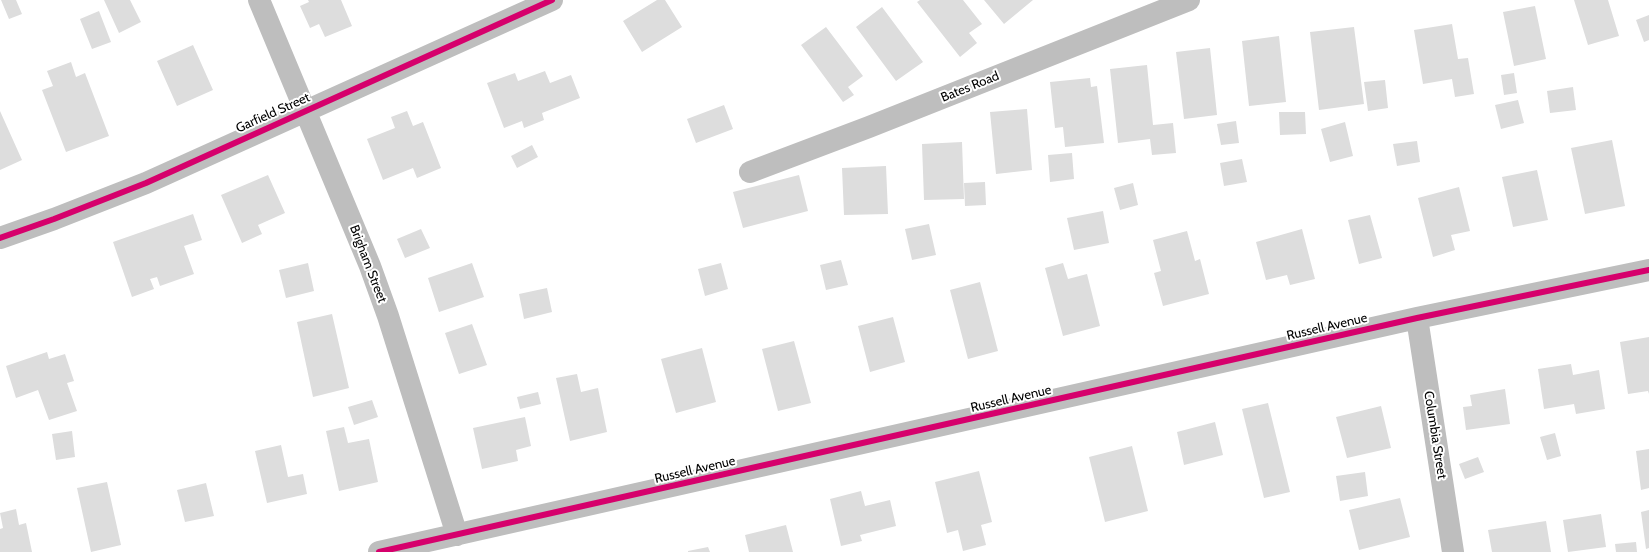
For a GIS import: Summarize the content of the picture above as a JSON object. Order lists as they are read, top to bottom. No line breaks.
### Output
{"streets":{"street":["Bates Road","Garfield Street","Brigham Street","Russell Avenue","Columbia Street"]},"crossings":[["Garfield Street","Brigham Street"],["Brigham Street","Russell Avenue"],["Russell Avenue","Columbia Street"]]}
